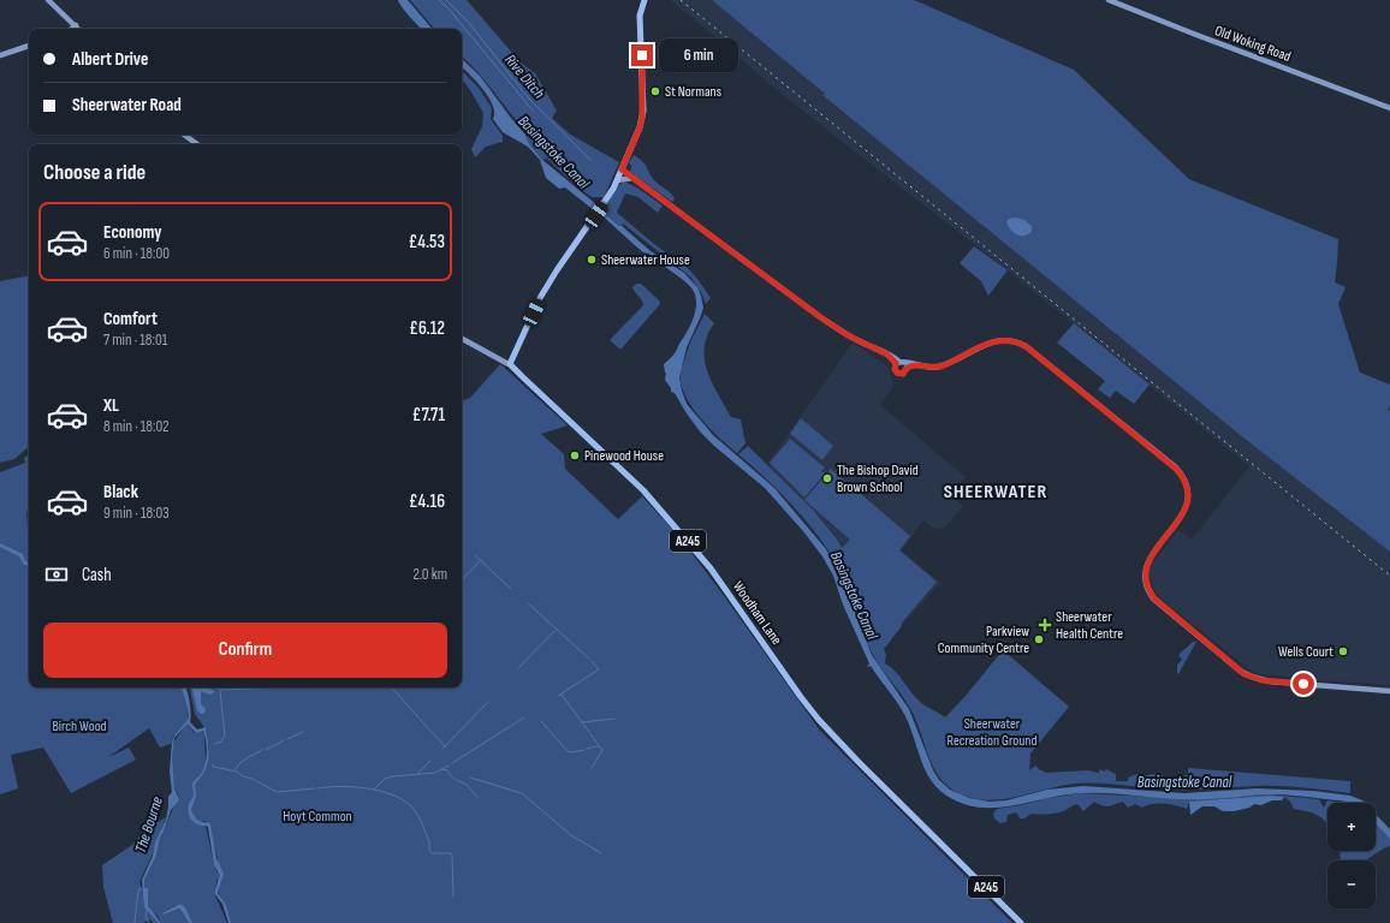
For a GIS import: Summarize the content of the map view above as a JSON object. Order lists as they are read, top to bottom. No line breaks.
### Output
{"streets":{"main road":["A245","Woodham Lane"],"street":["Old Woking Road"]},"districts":["SHEERWATER"],"water":["Rive Ditch","Basingstoke Canal","The Bourne"],"parks":["Sheerwater Recreation Ground","Birch Wood","Hoyt Common"],"places":{"other":["St Normans","Sheerwater House","Pinewood House","The Bishop David Brown School","Parkview Community Centre","Wells Court"],"health":["Sheerwater Health Centre"]},"page":{"banner":["Albert Drive","Sheerwater Road"],"bubble":"6 min","heading":"Choose a ride","list":[{"name":"Economy","note":"6 min · 18:00","value":"£4.53"},{"name":"Comfort","note":"7 min · 18:01","value":"£6.12"},{"name":"XL","note":"8 min · 18:02","value":"£7.71"},{"name":"Black","note":"9 min · 18:03","value":"£4.16"}],"pay":["Cash","2.0 km"],"buttons":"Confirm","map_buttons":["+","−"]}}
